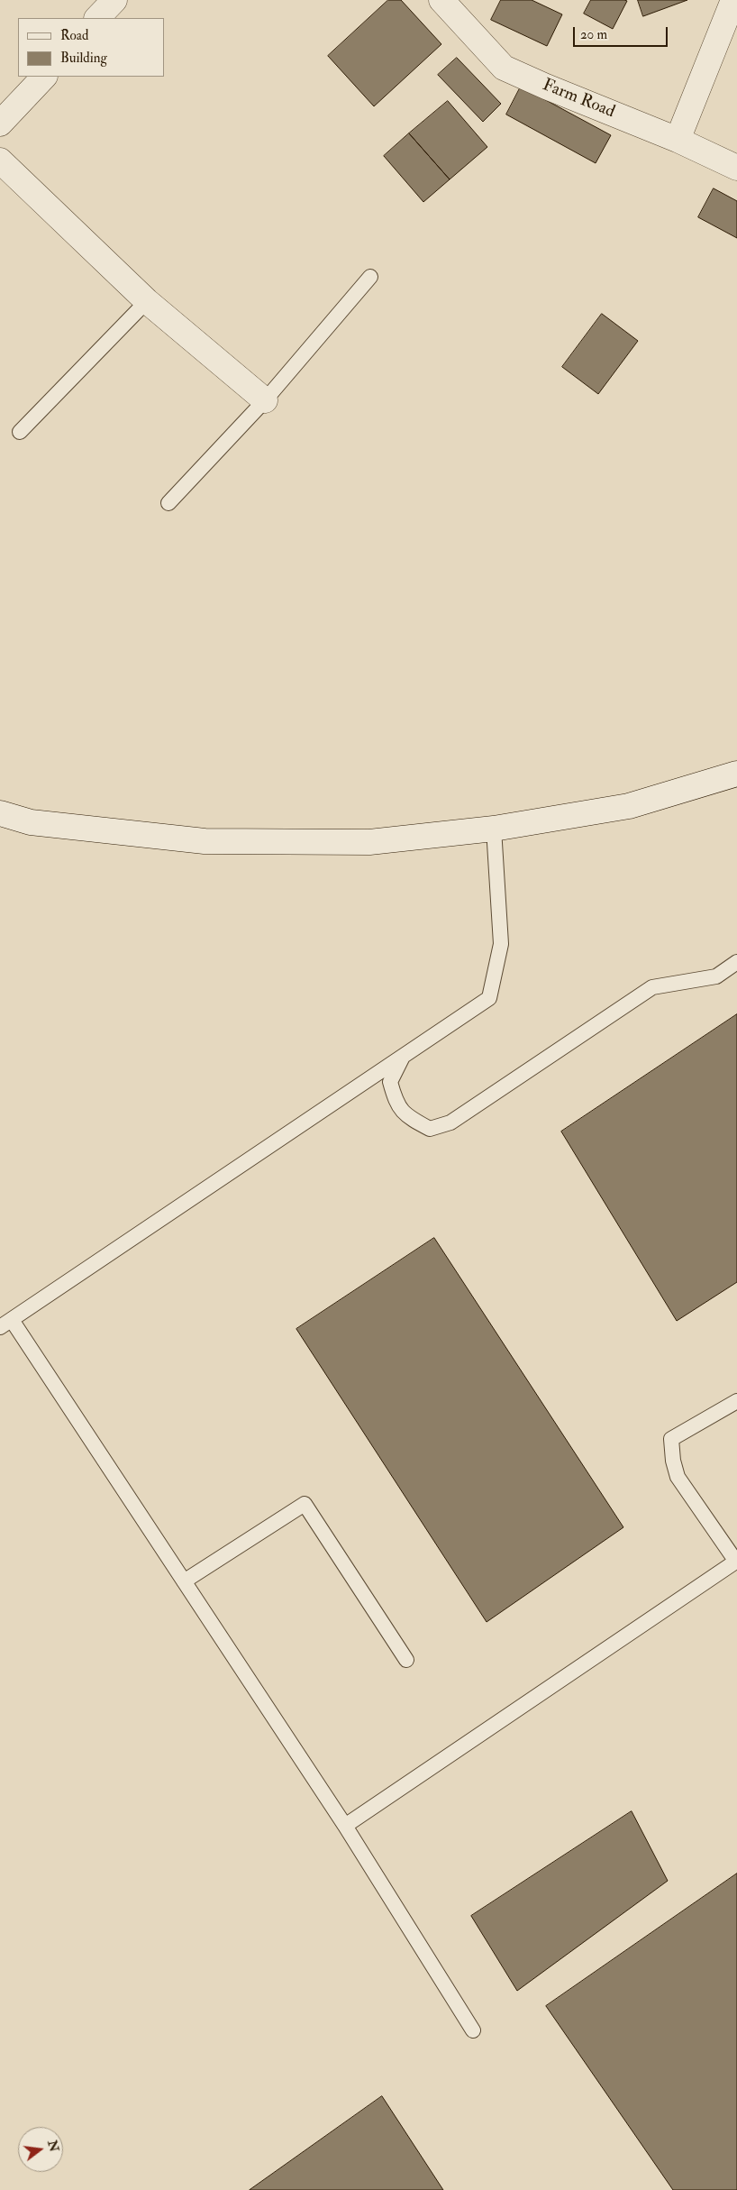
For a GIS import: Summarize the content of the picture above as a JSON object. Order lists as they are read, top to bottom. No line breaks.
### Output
{"streets":{"street":["Farm Road"]},"legend":["Road","Building"],"scale_bar":"20 m","north":"right"}
